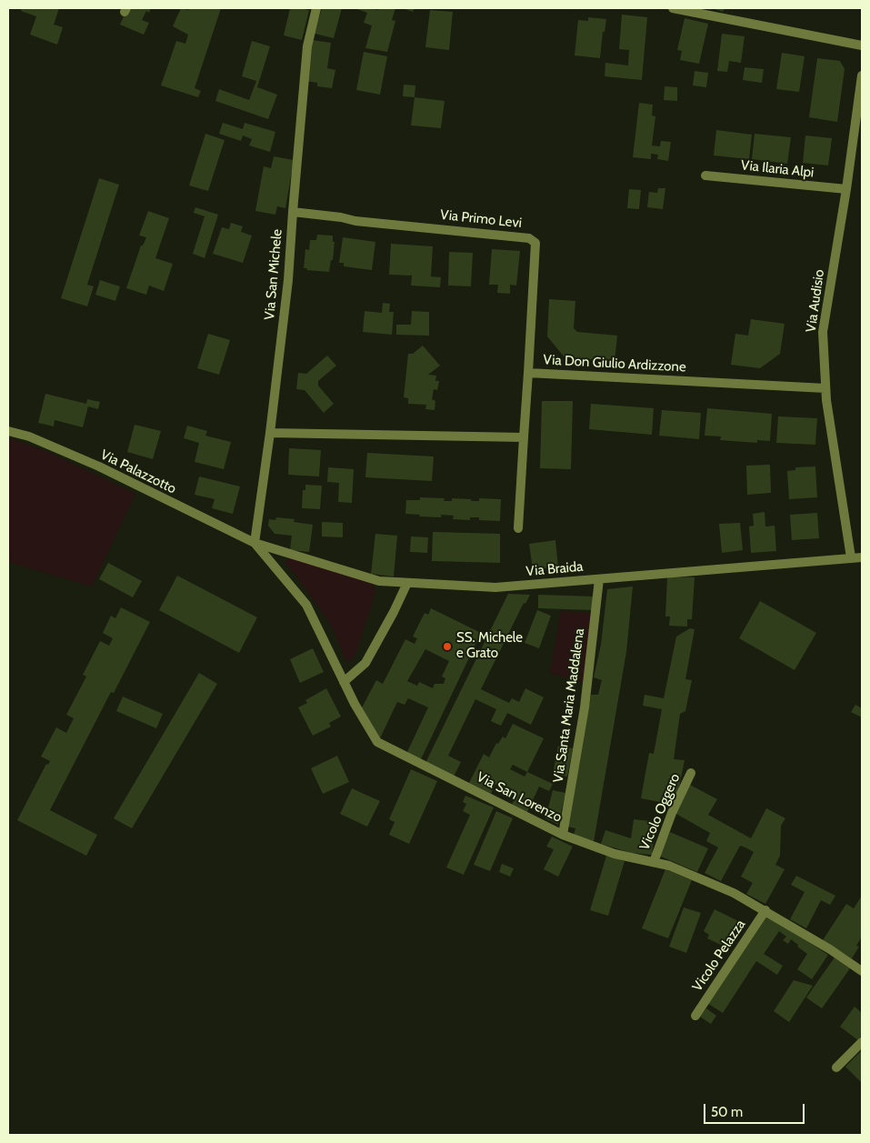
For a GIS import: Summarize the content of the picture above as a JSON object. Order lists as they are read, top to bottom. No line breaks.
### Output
{"streets":{"street":["Via Ilaria Alpi","Via Primo Levi","Via San Michele","Via Audisio","Via Don Giulio Ardizzone","Via Palazzotto","Via Braida","Via Santa Maria Maddalena","Via San Lorenzo","Vicolo Oggero","Vicolo Pelazza"]},"crossings":[["Via Ilaria Alpi","Via Audisio"],["Via Primo Levi","Via San Michele"],["Via Primo Levi","Via Don Giulio Ardizzone"],["Via San Michele","Via Palazzotto"],["Via San Michele","Via Braida"],["Via San Michele","Via San Lorenzo"],["Via Audisio","Via Don Giulio Ardizzone"],["Via Audisio","Via Braida"],["Via Palazzotto","Via Braida"],["Via Palazzotto","Via San Lorenzo"],["Via Braida","Via Santa Maria Maddalena"],["Via Braida","Via San Lorenzo"],["Via Santa Maria Maddalena","Via San Lorenzo"],["Via San Lorenzo","Vicolo Oggero"],["Via San Lorenzo","Vicolo Pelazza"]],"places":["SS. Michele e Grato"],"scale_bar":"50 m"}
